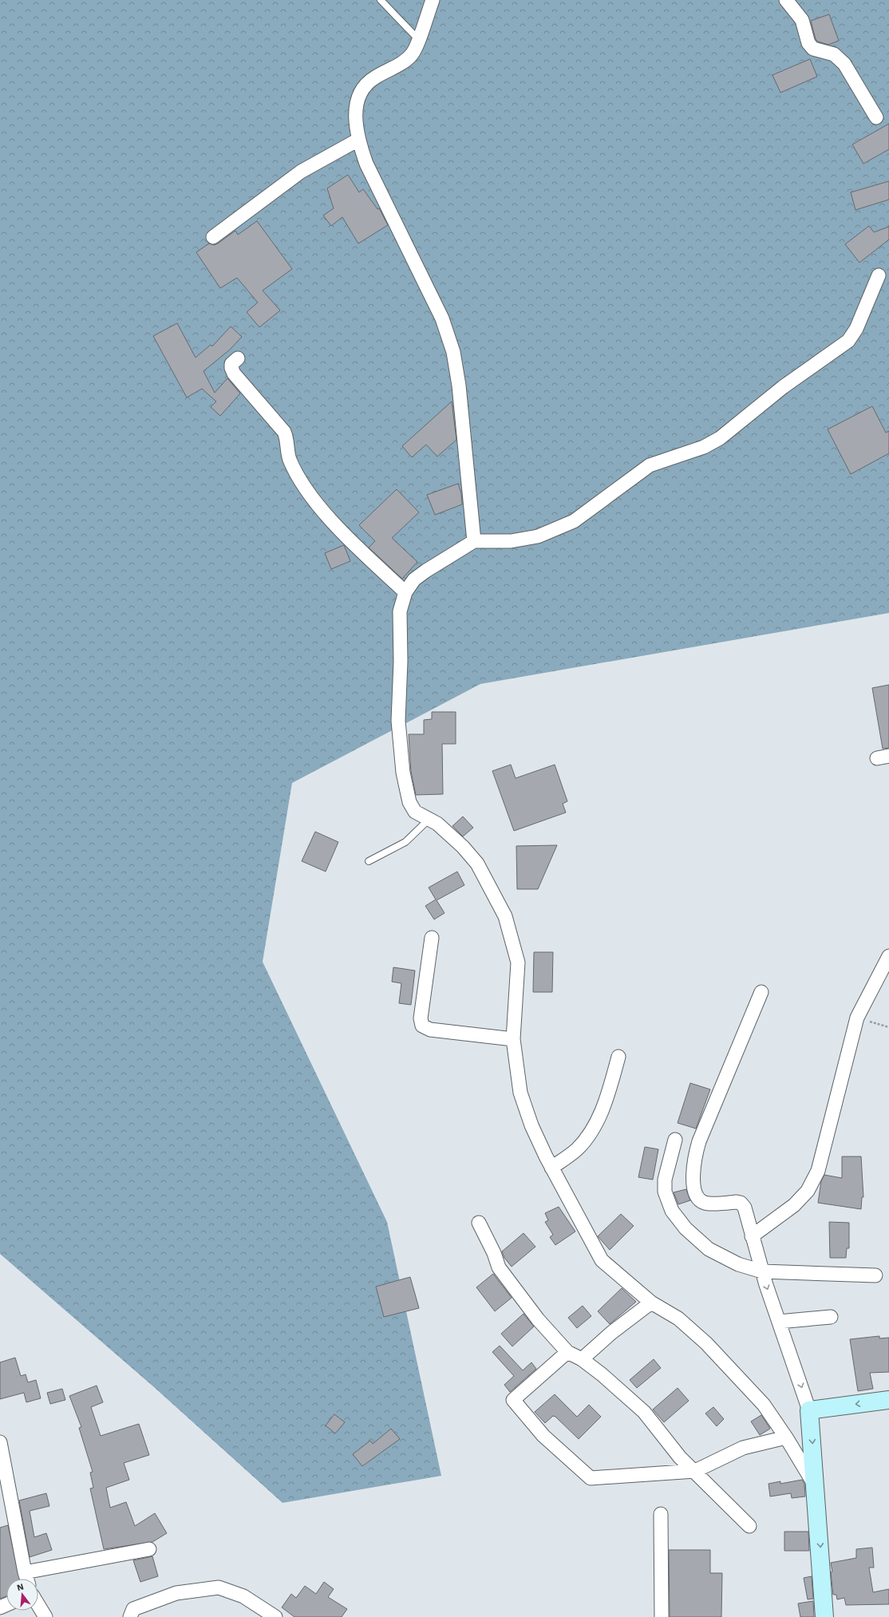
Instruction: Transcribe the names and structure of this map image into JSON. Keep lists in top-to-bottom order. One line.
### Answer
{"north":"top"}
